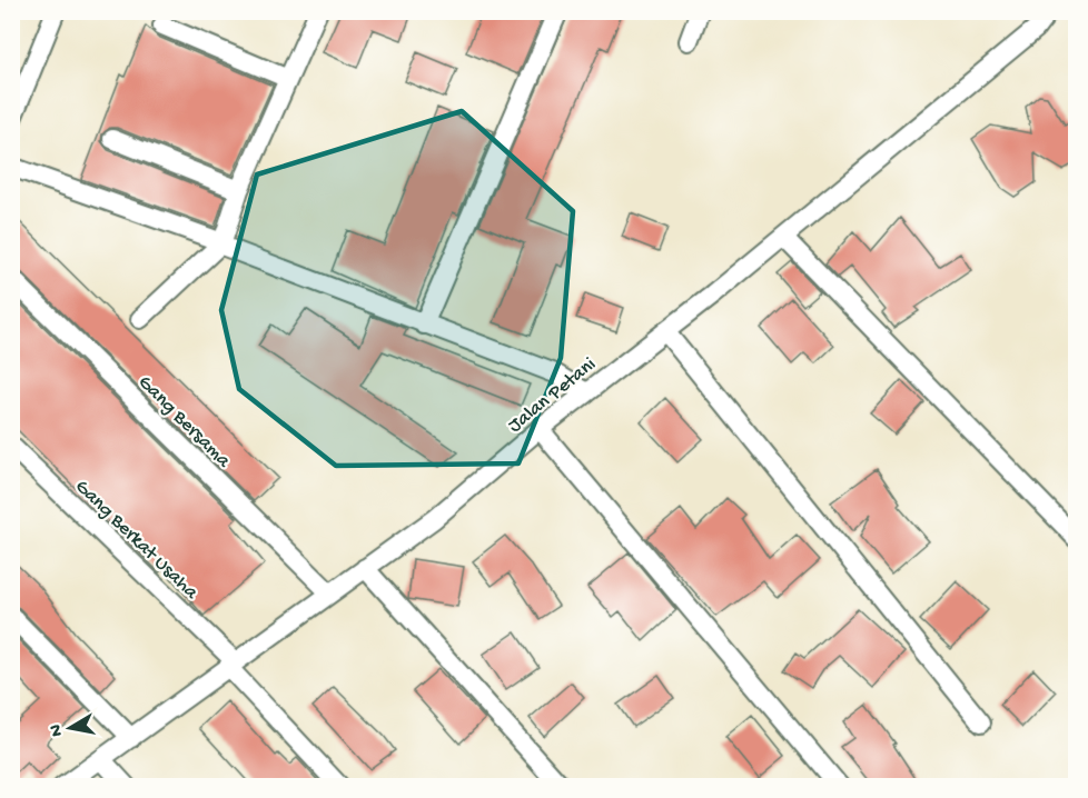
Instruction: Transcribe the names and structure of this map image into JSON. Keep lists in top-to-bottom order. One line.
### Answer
{"streets":{"street":["Jalan Petani","Gang Bersama","Gang Berkat Usaha"]},"crossings":[["Jalan Petani","Gang Bersama"],["Jalan Petani","Gang Berkat Usaha"]],"north":"left"}
